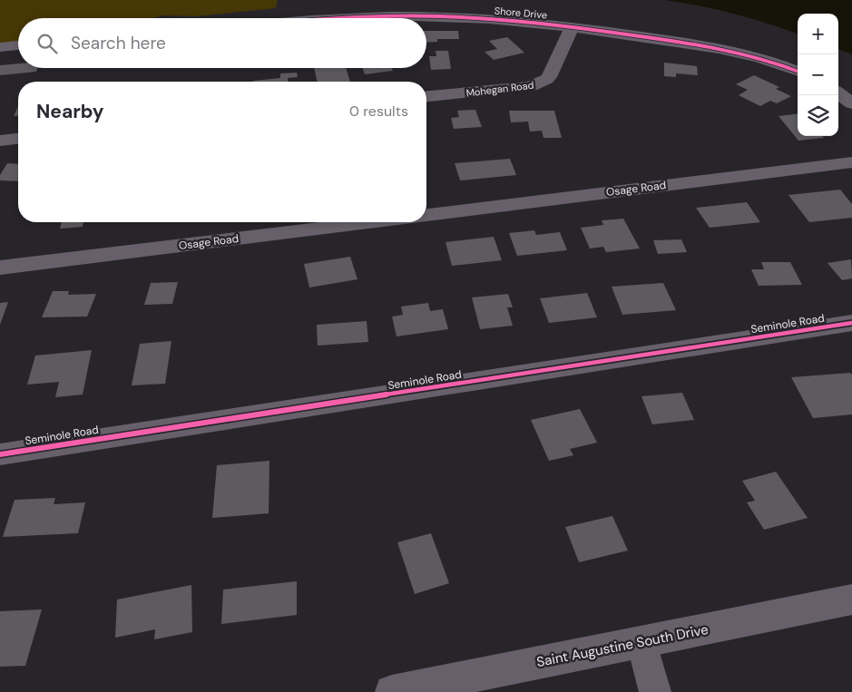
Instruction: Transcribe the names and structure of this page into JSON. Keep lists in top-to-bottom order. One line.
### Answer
{"streets":{"street":["Shore Drive","Mohegan Road","Osage Road","Seminole Road","Saint Augustine South Drive"]},"crossings":[["Shore Drive","Mohegan Road"]],"page":{"map_buttons":["+","−"],"search":"Search here","heading":["Nearby","0 results"]}}
